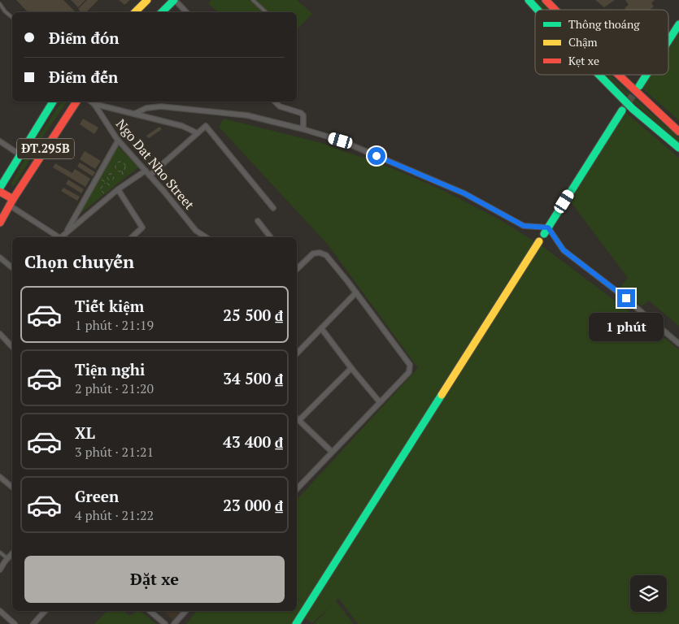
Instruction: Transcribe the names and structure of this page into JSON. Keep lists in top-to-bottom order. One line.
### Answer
{"streets":{"main road":["ĐT.295B"],"street":["Ngo Dat Nho Street"]},"legend":["Thông thoáng","Chậm","Kẹt xe"],"page":{"banner":["Điểm đón","Điểm đến"],"heading":"Chọn chuyến","list":[{"name":"Tiết kiệm","note":"1 phút · 21:19","value":"25 500 ₫"},{"name":"Tiện nghi","note":"2 phút · 21:20","value":"34 500 ₫"},{"name":"XL","note":"3 phút · 21:21","value":"43 400 ₫"},{"name":"Green","note":"4 phút · 21:22","value":"23 000 ₫"}],"bubble":"1 phút","buttons":"Đặt xe"}}
